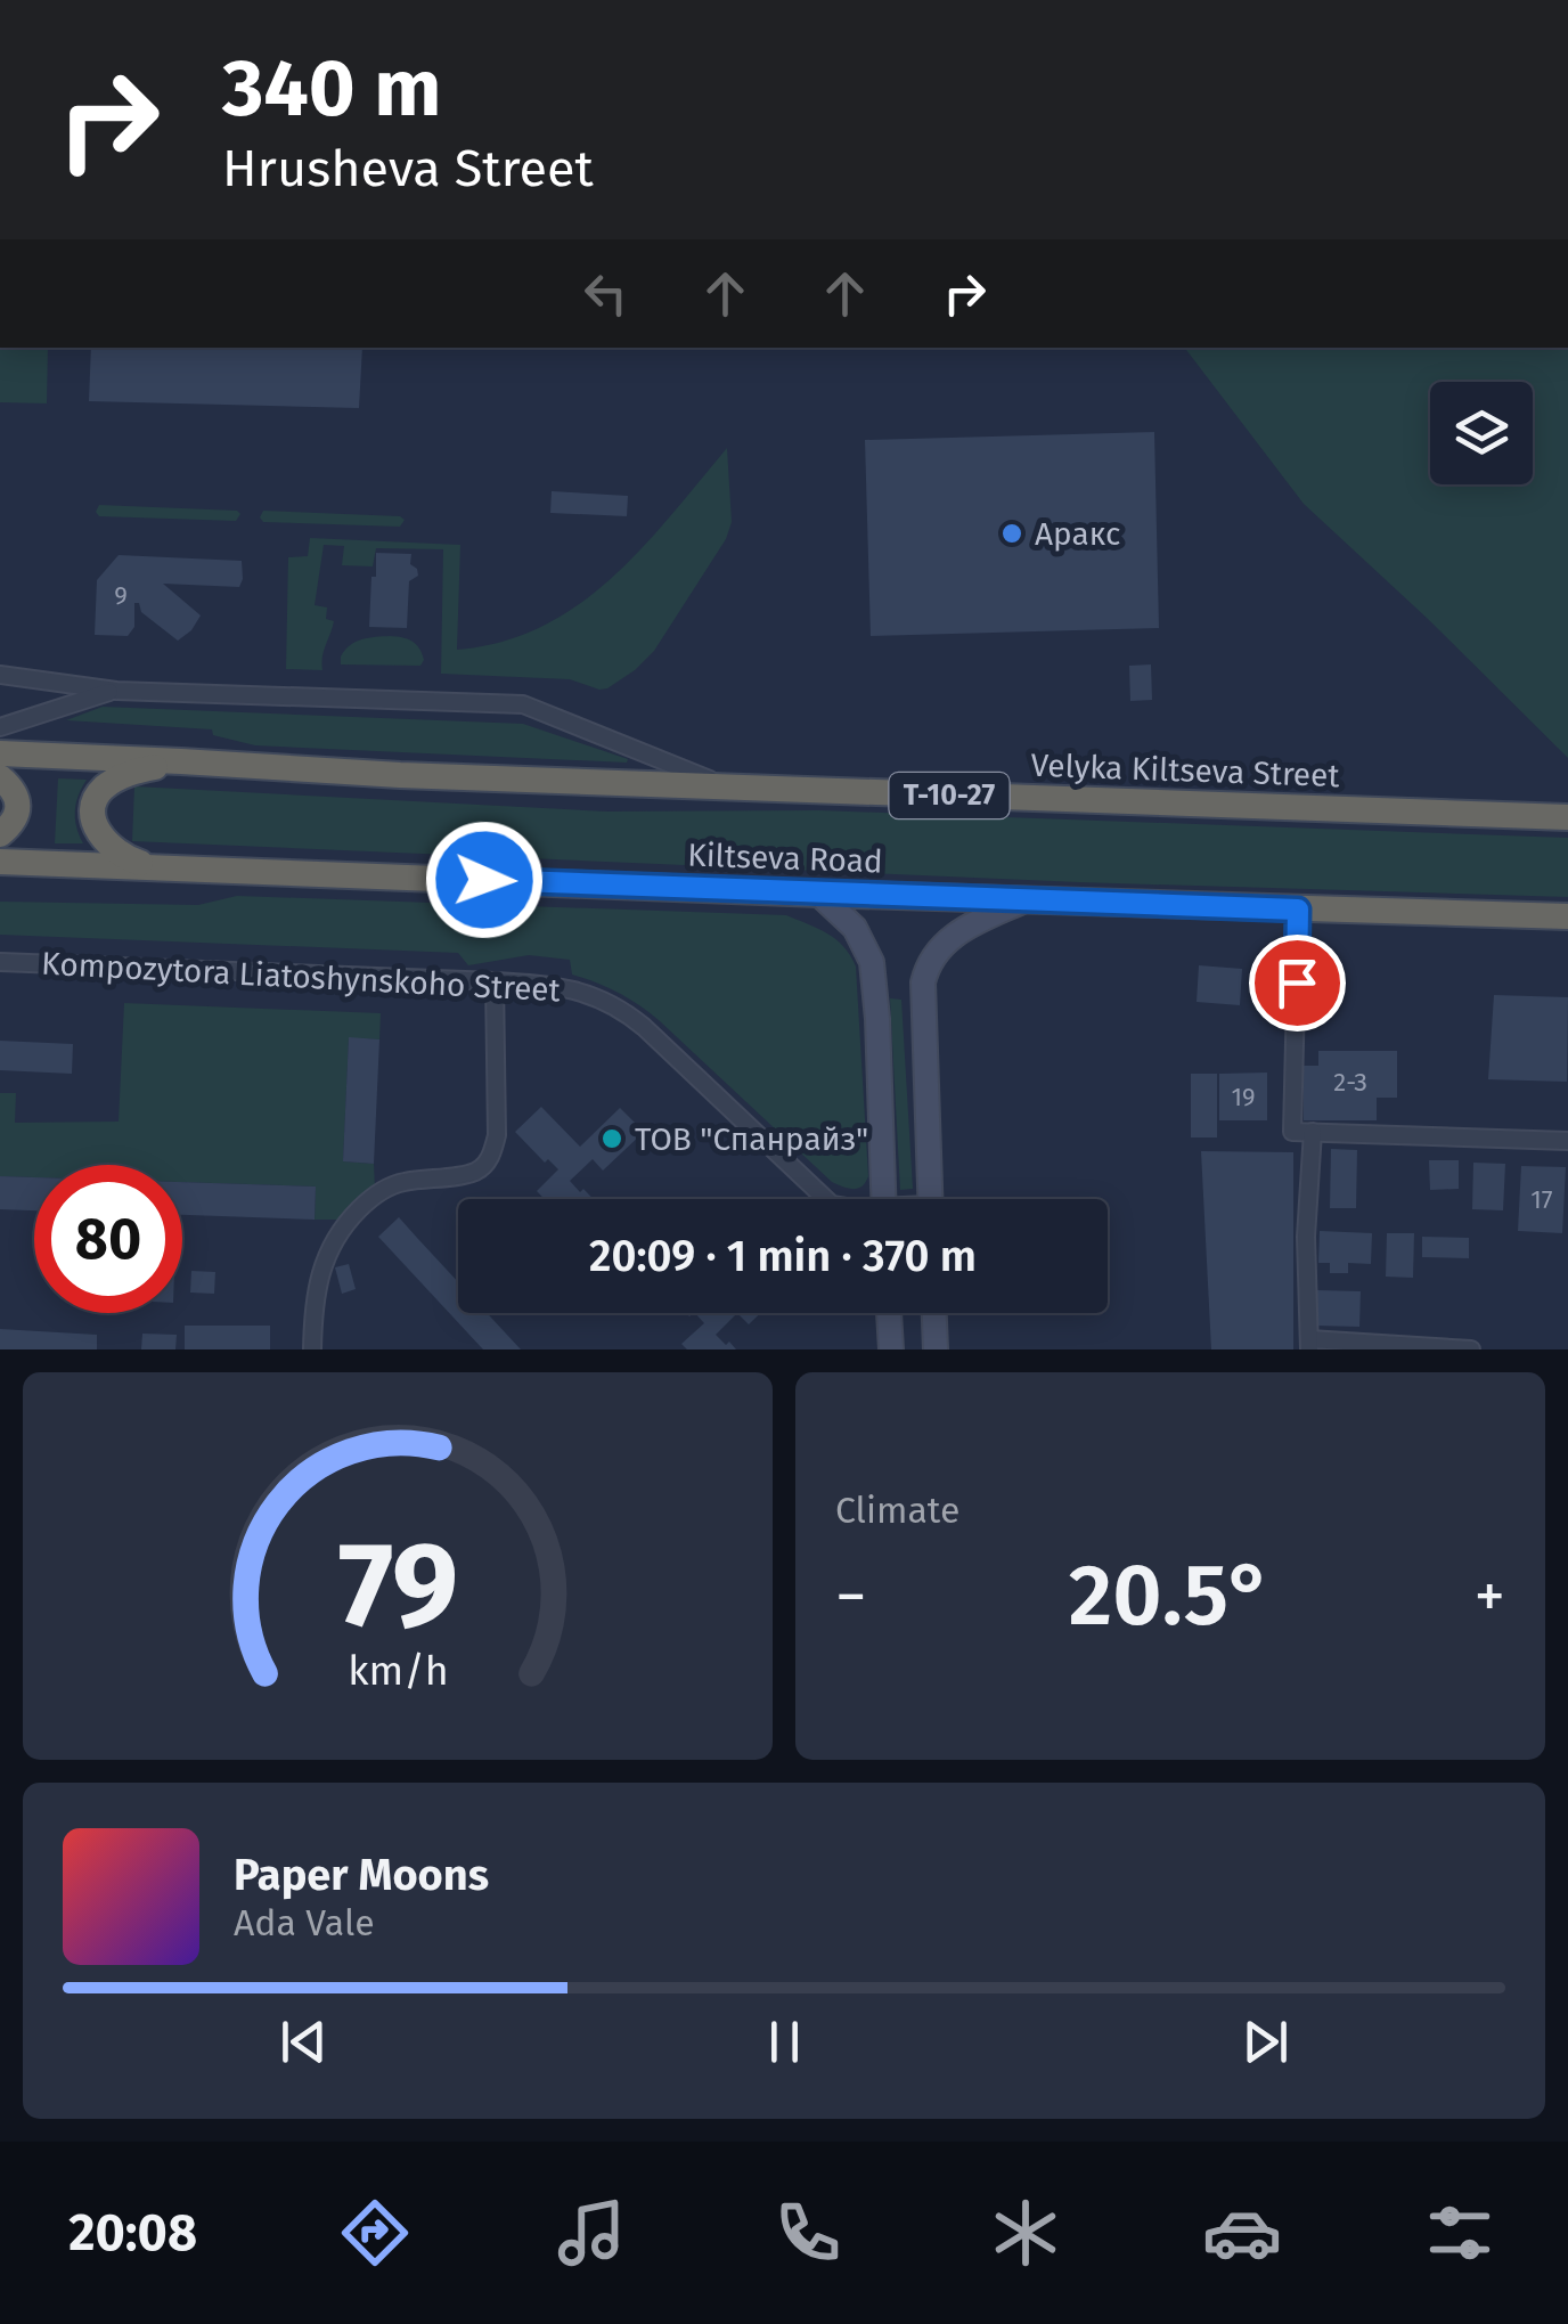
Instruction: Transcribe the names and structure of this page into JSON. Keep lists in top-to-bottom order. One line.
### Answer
{"streets":{"highway":["Velyka Kiltseva Street","Т-10-27","Kiltseva Road"],"street":["Kompozytora Liatoshynskoho Street"]},"crossings":[["Velyka Kiltseva Street","Т-10-27"]],"places":["Аракс","ТОВ \"Спанрайз\""],"house_numbers":["9","2-З","19","17"],"page":{"turn":["340 m","Hrusheva Street"],"limit":"80","trip":"20:09 · 1 min · 370 m","tile":"Climate","heat":["−","20.5°","+"],"song":["Paper Moons","Ada Vale"],"tabs":"20:08","gauge":["79","km/h"]}}
